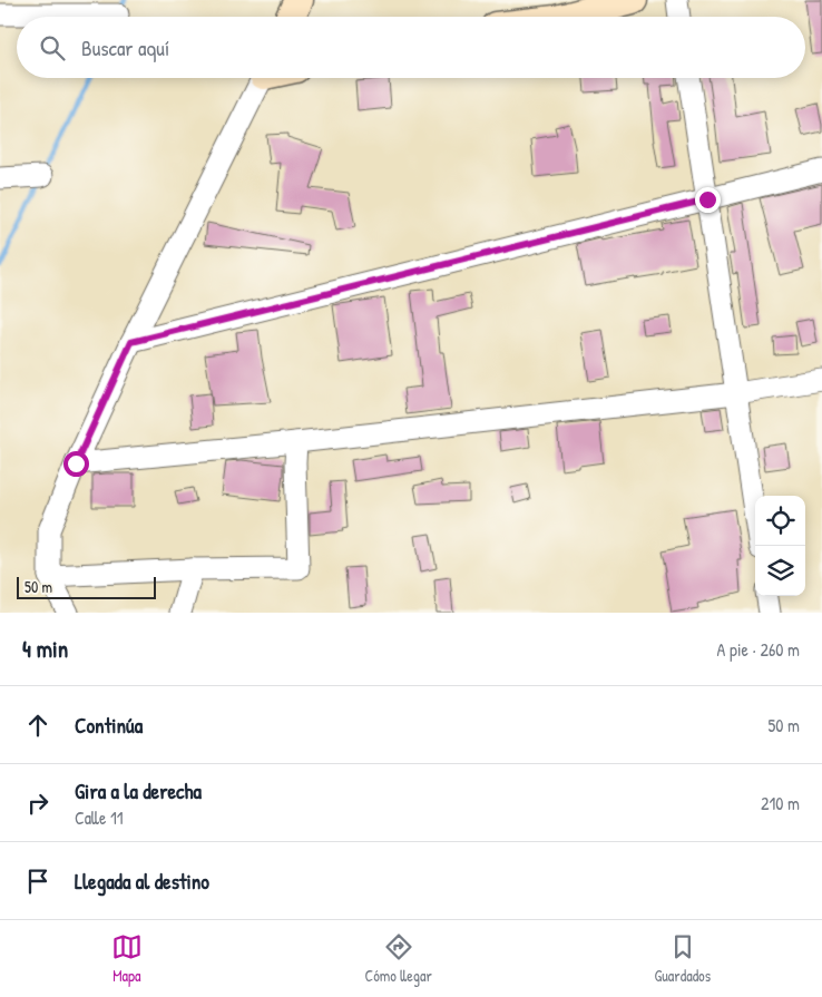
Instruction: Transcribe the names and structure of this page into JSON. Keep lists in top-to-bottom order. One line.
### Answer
{"scale_bar":"50 m","page":{"search":"Buscar aquí","scale":"50 m","heading":["4 min","A pie · 260 m"],"list":[["Continúa","50 m"],["Gira a la derecha","Calle 11","210 m"],"Llegada al destino"],"nav":["Mapa","Cómo llegar","Guardados"]}}
